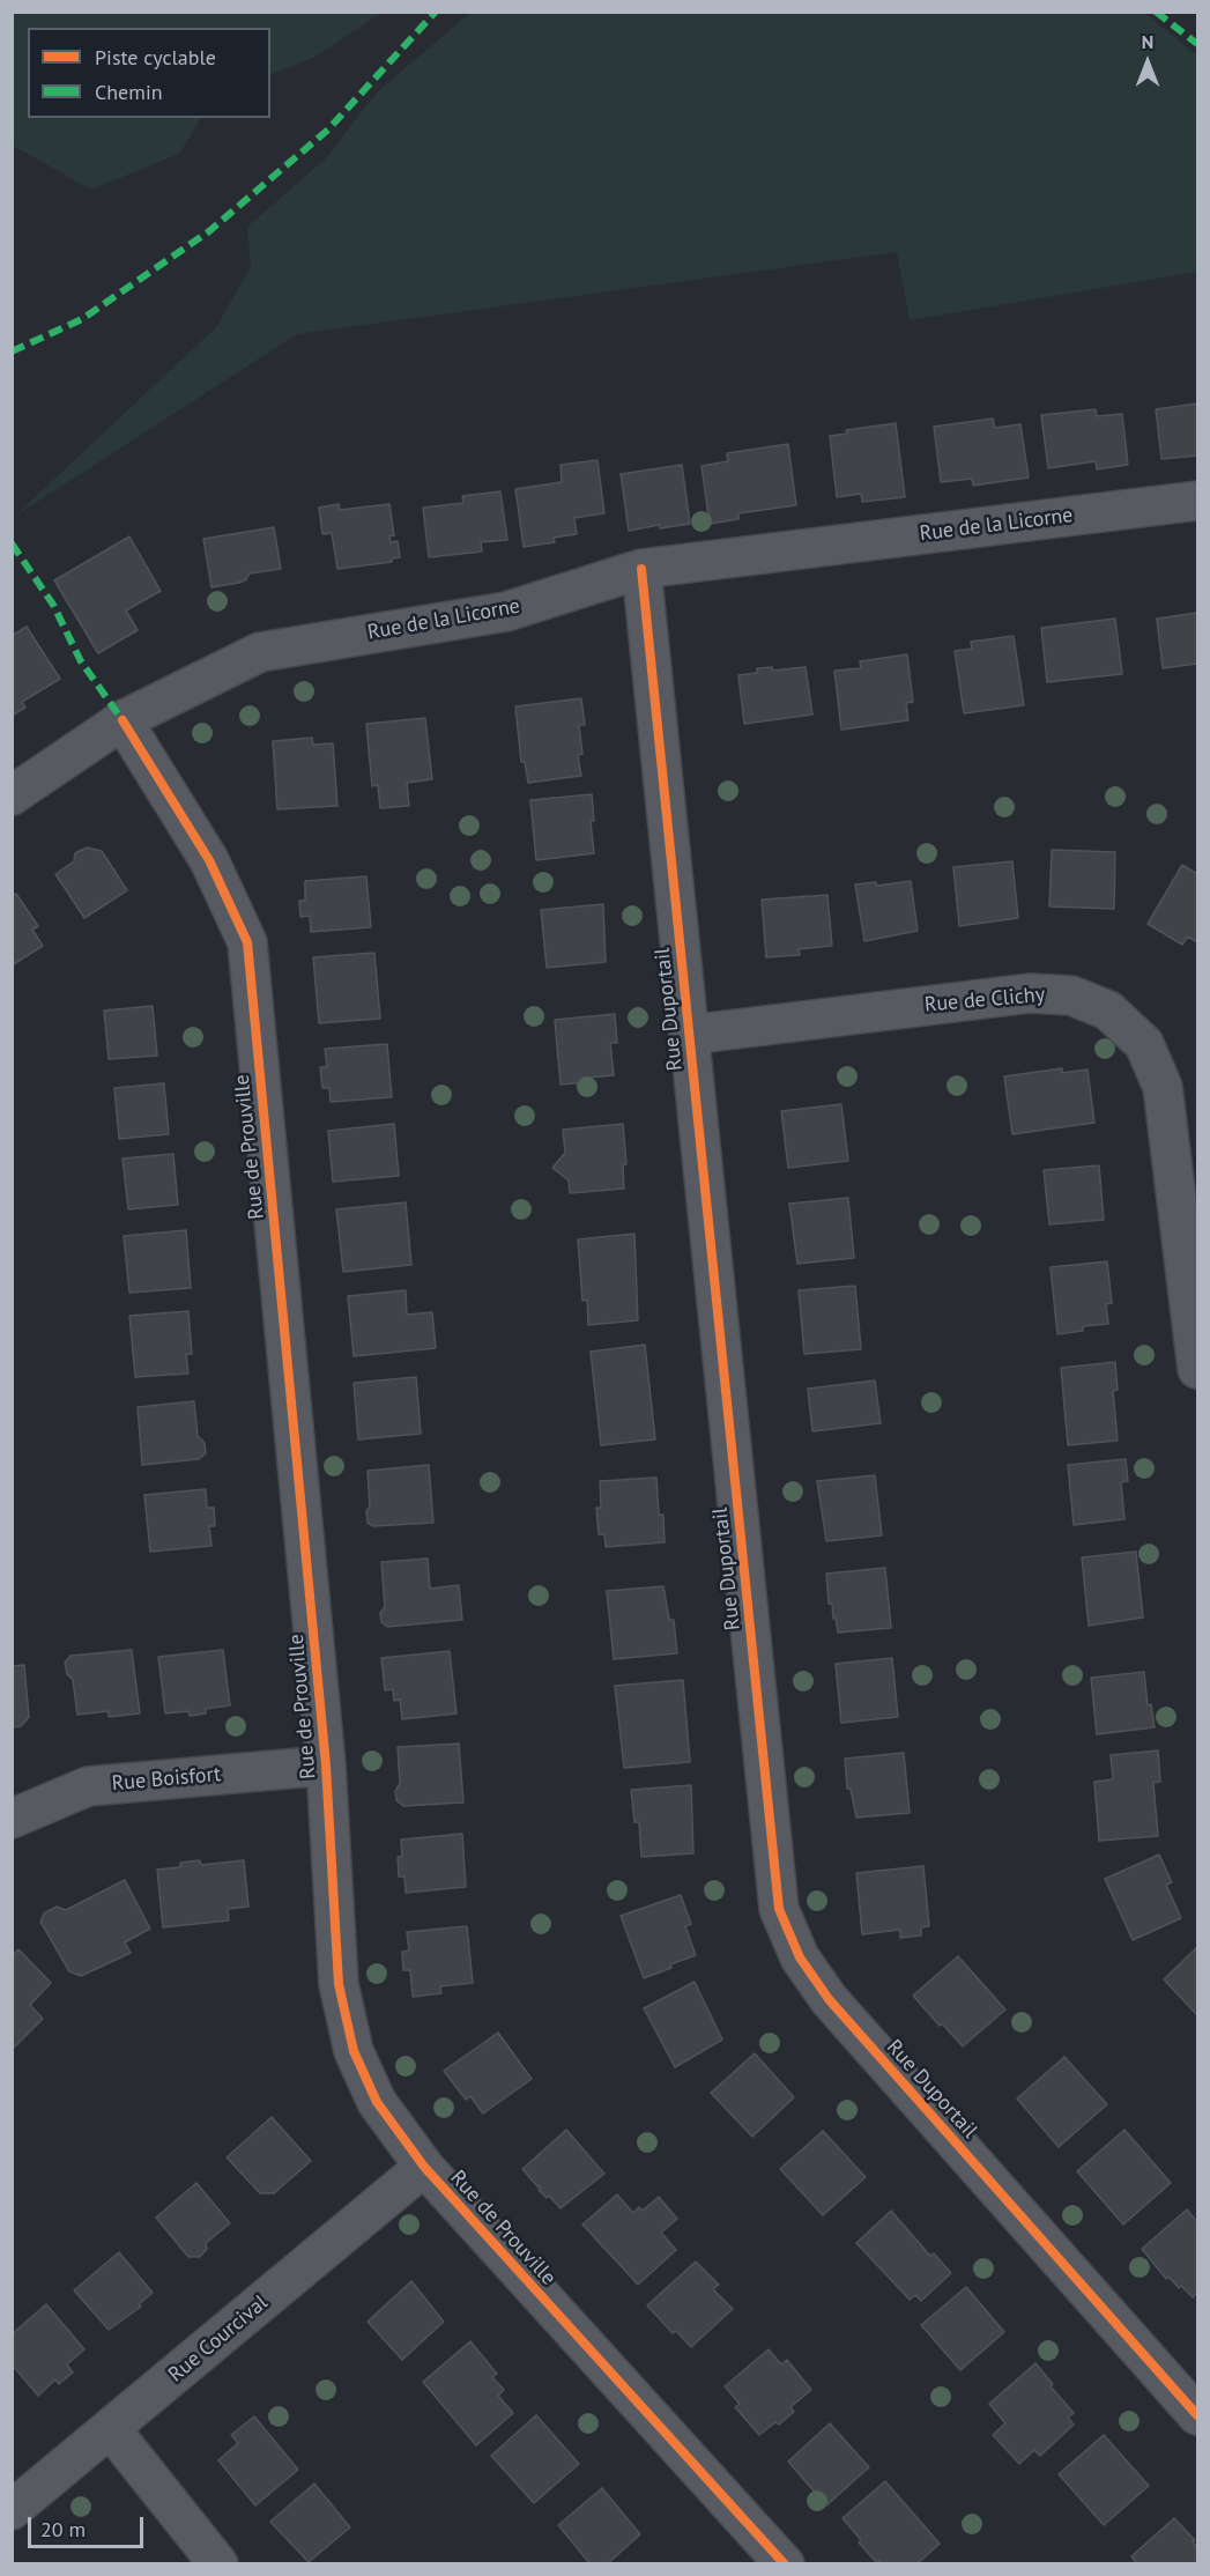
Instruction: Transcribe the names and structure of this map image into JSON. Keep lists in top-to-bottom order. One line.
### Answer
{"streets":{"street":["Rue de la Licorne","Rue de Clichy","Rue Duportail","Rue de Prouville","Rue Boisfort","Rue Courcival"]},"crossings":[["Rue de la Licorne","Rue Duportail"],["Rue de la Licorne","Rue de Prouville"],["Rue de Clichy","Rue Duportail"],["Rue de Prouville","Rue Boisfort"],["Rue de Prouville","Rue Courcival"]],"legend":["Piste cyclable","Chemin"],"scale_bar":"20 m","north":"top"}
